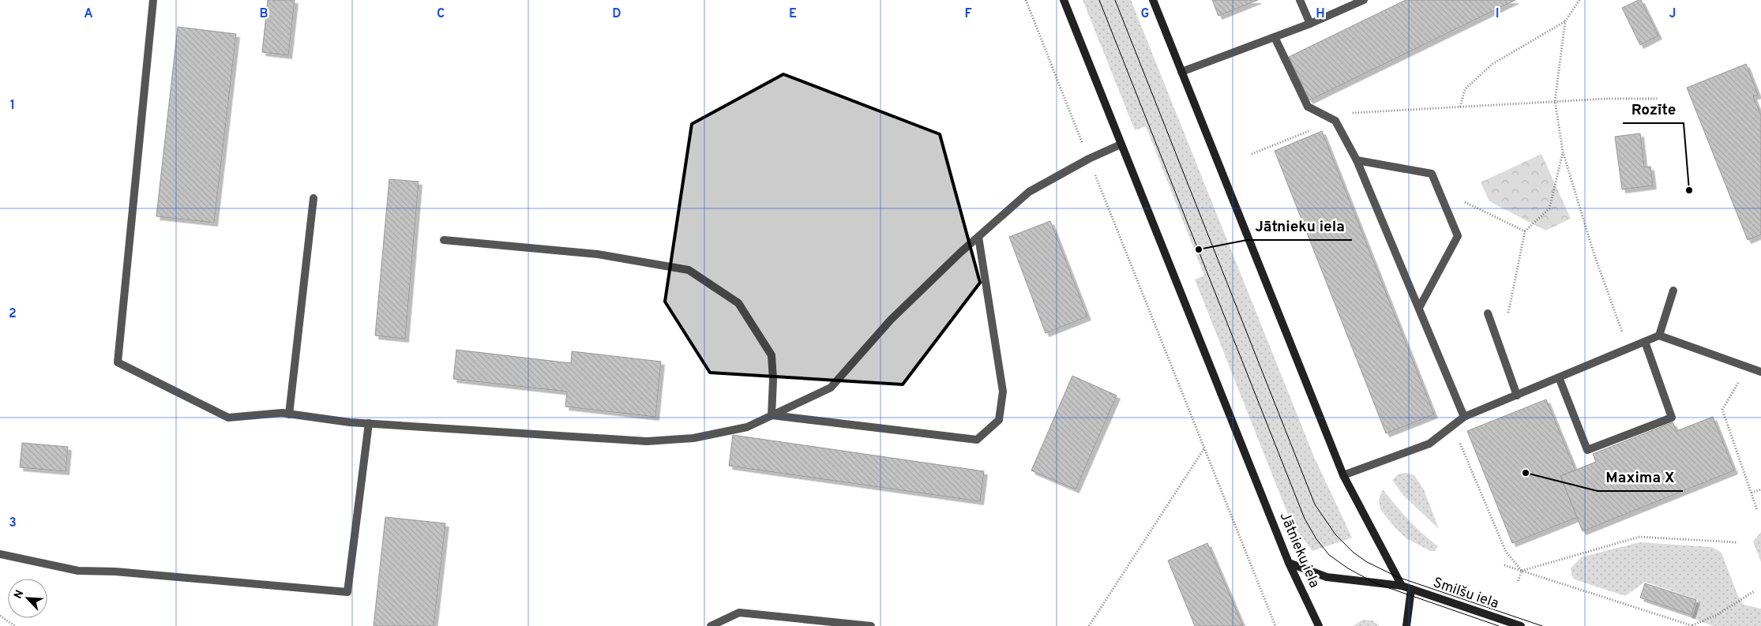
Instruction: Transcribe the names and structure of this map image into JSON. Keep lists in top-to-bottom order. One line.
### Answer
{"streets":{"street":["Jātnieku iela","Smilšu iela"]},"crossings":[["Jātnieku iela","Smilšu iela"]],"places":["Rozīte","Jātnieku iela","Maxima X"],"north":"top left","grid":{"columns":["A","B","C","D","E","F","G","H","I","J"],"rows":["1","2","3"]}}
